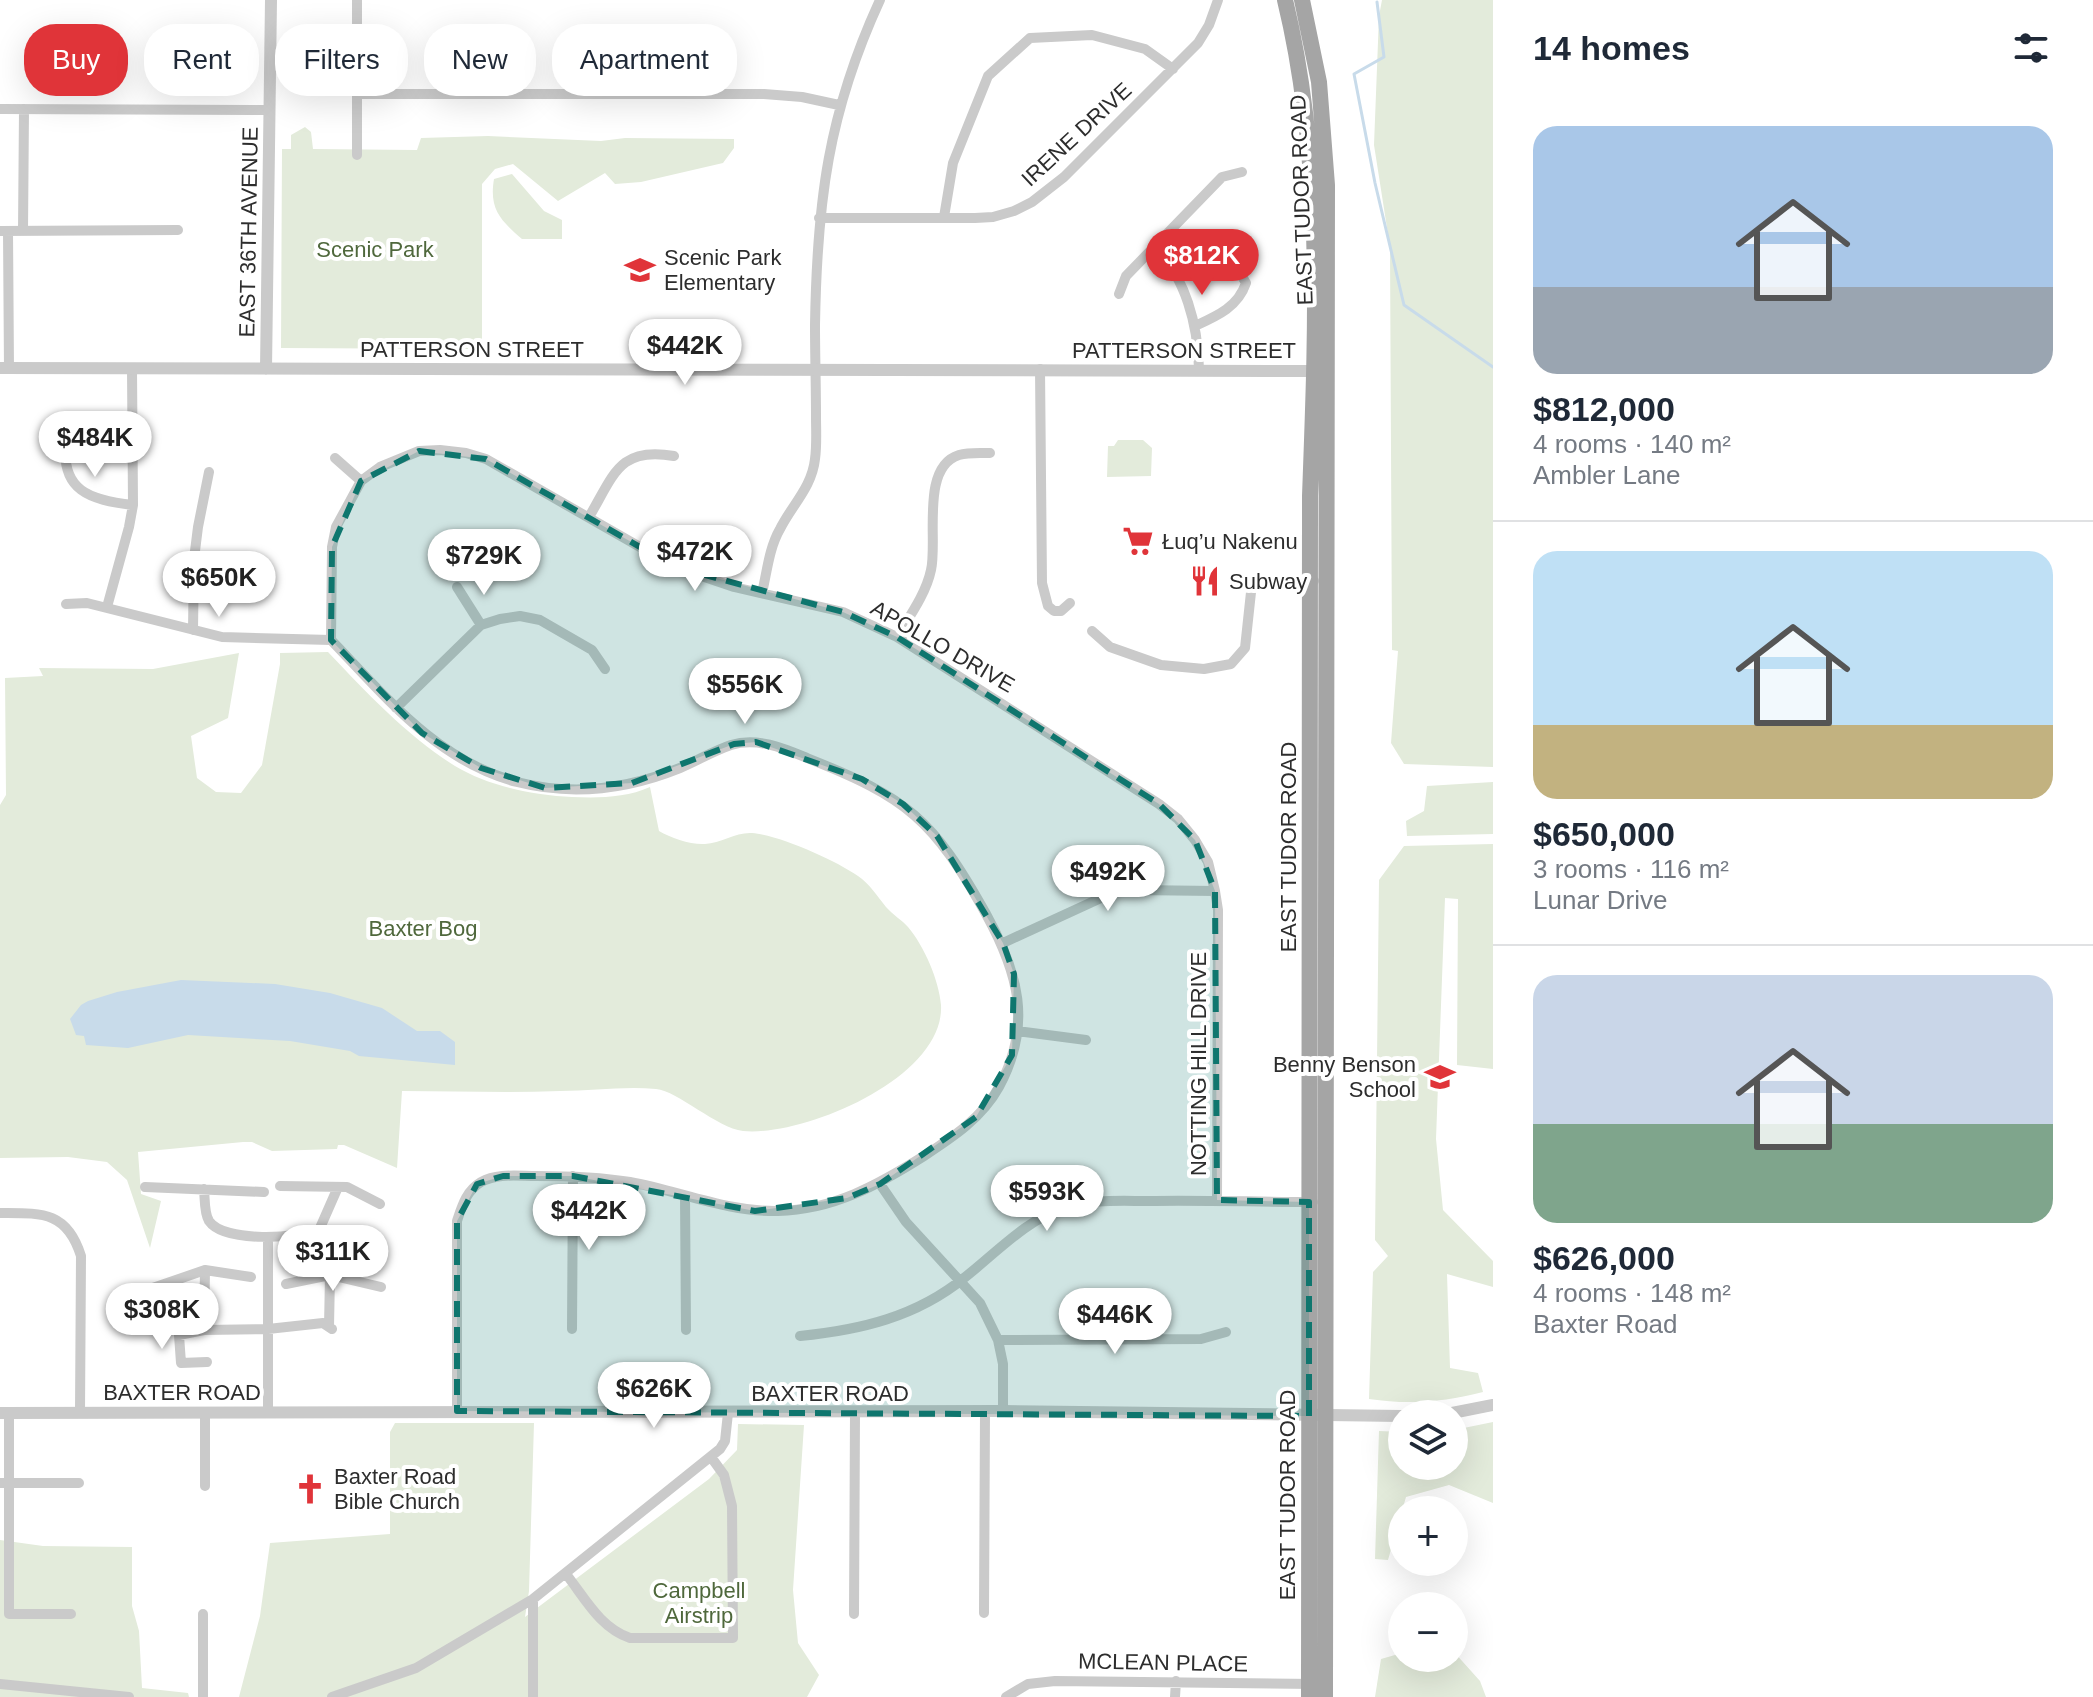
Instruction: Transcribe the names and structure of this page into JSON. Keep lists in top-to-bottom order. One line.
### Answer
{"streets":{"main road":["EAST TUDOR ROAD"],"street":["IRENE DRIVE","EAST 36TH AVENUE","PATTERSON STREET","APOLLO DRIVE","NOTTING HILL DRIVE","BAXTER ROAD","MCLEAN PLACE"]},"crossings":[["EAST TUDOR ROAD","PATTERSON STREET"],["EAST TUDOR ROAD","BAXTER ROAD"],["EAST TUDOR ROAD","MCLEAN PLACE"],["EAST 36TH AVENUE","PATTERSON STREET"],["APOLLO DRIVE","NOTTING HILL DRIVE"]],"parks":["Scenic Park","Baxter Bog","Campbell Airstrip"],"places":{"school or university":["Scenic Park Elementary","Benny Benson School"],"supermarket":["Łuq’u Nakenu"],"restaurant":["Subway"],"church":["Baxter Road Bible Church"]},"page":{"heading":"14 homes","chip":["Buy","Rent","Filters","New","Apartment"],"list":[{"name":"$812,000","note":"4 rooms · 140 m² · Ambler Lane"},{"name":"$650,000","note":"3 rooms · 116 m² · Lunar Drive"},{"name":"$626,000","note":"4 rooms · 148 m² · Baxter Road"}],"price":["$812K","$442K","$484K","$472K","$729K","$650K","$556K","$492K","$593K","$442K","$311K","$308K","$446K","$626K"],"map_buttons":["+","−"]}}
